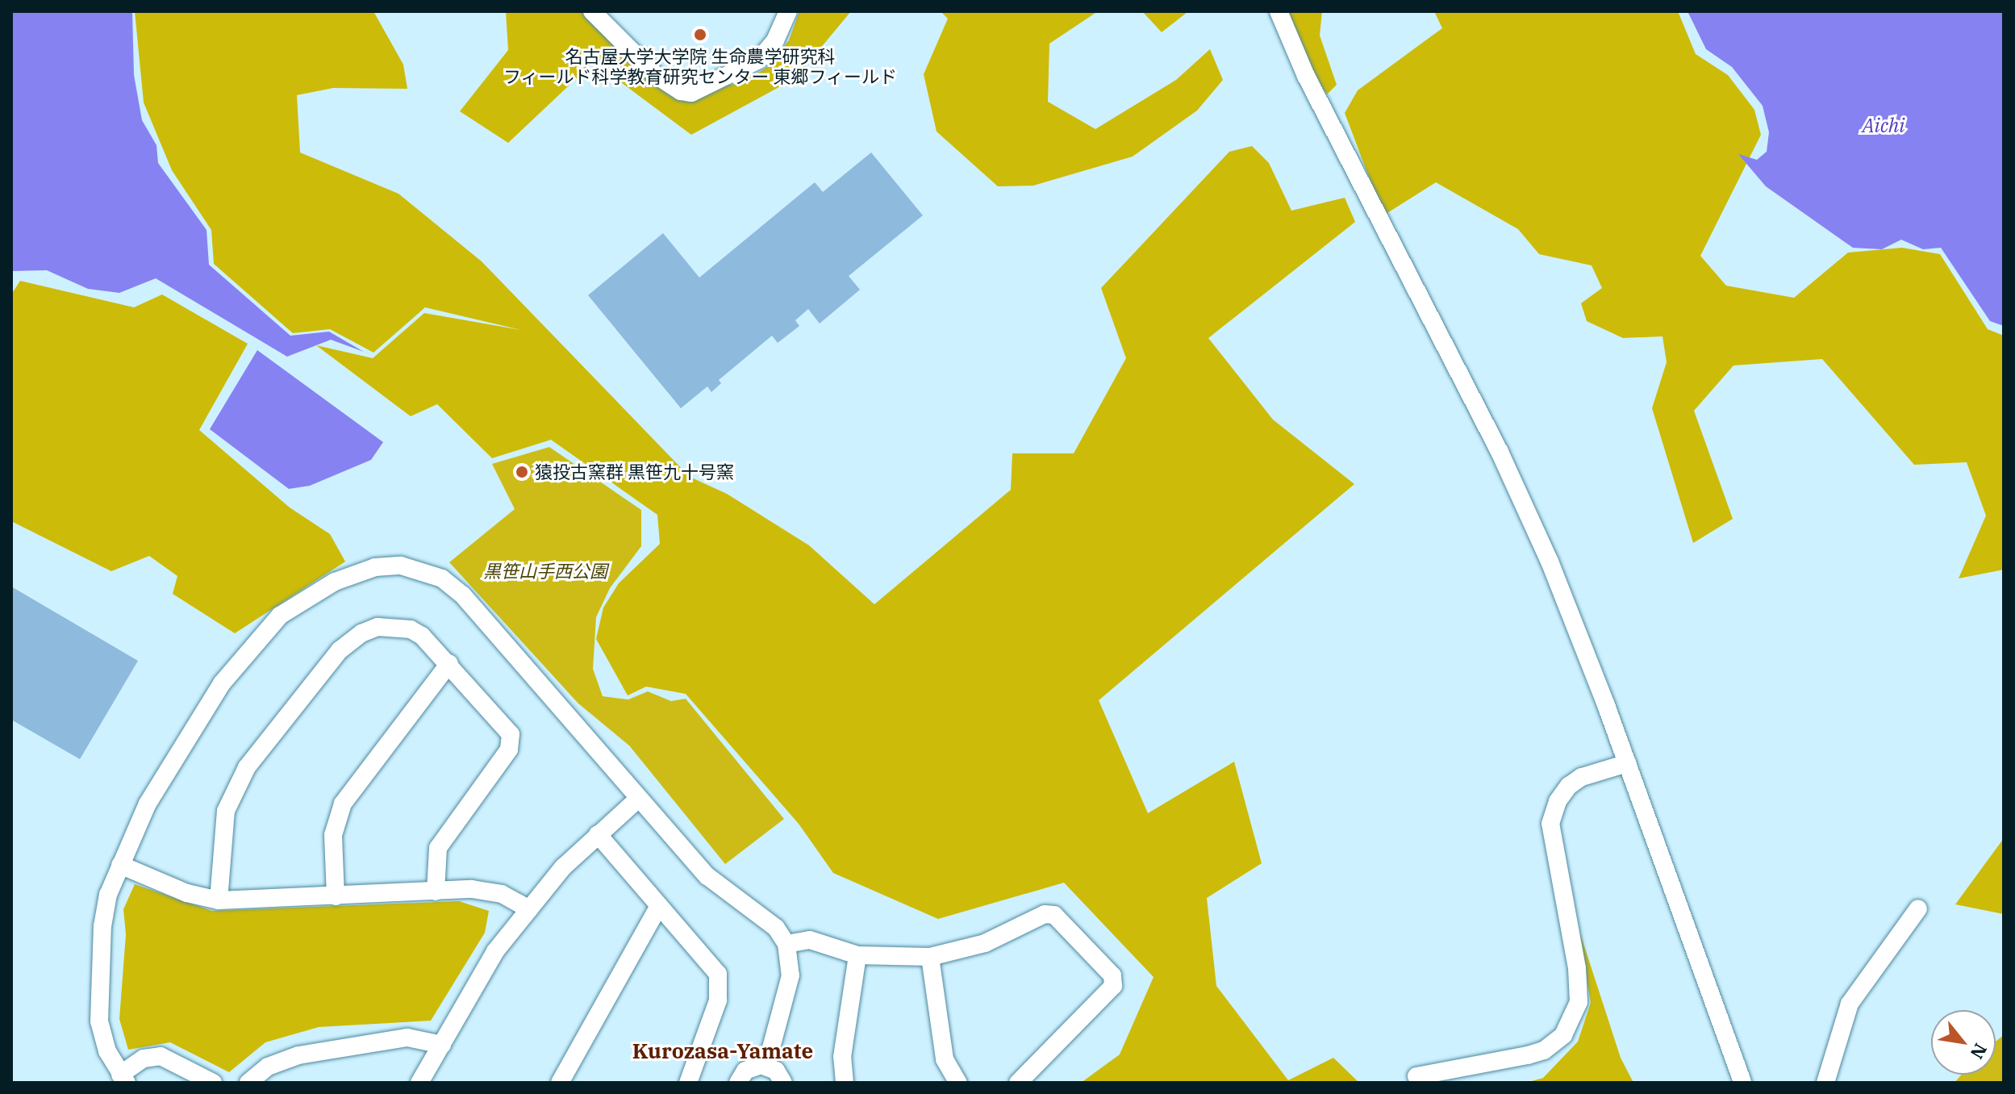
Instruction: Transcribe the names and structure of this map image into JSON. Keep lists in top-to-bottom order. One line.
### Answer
{"districts":["Kurozasa-Yamate"],"water":["Aichi"],"parks":["黒笹山手西公園"],"places":["名古屋大学大学院 生命農学研究科 フィールド科学教育研究センター 東郷フィールド","猿投古窯群 黒笹九十号窯"],"north":"bottom right"}
